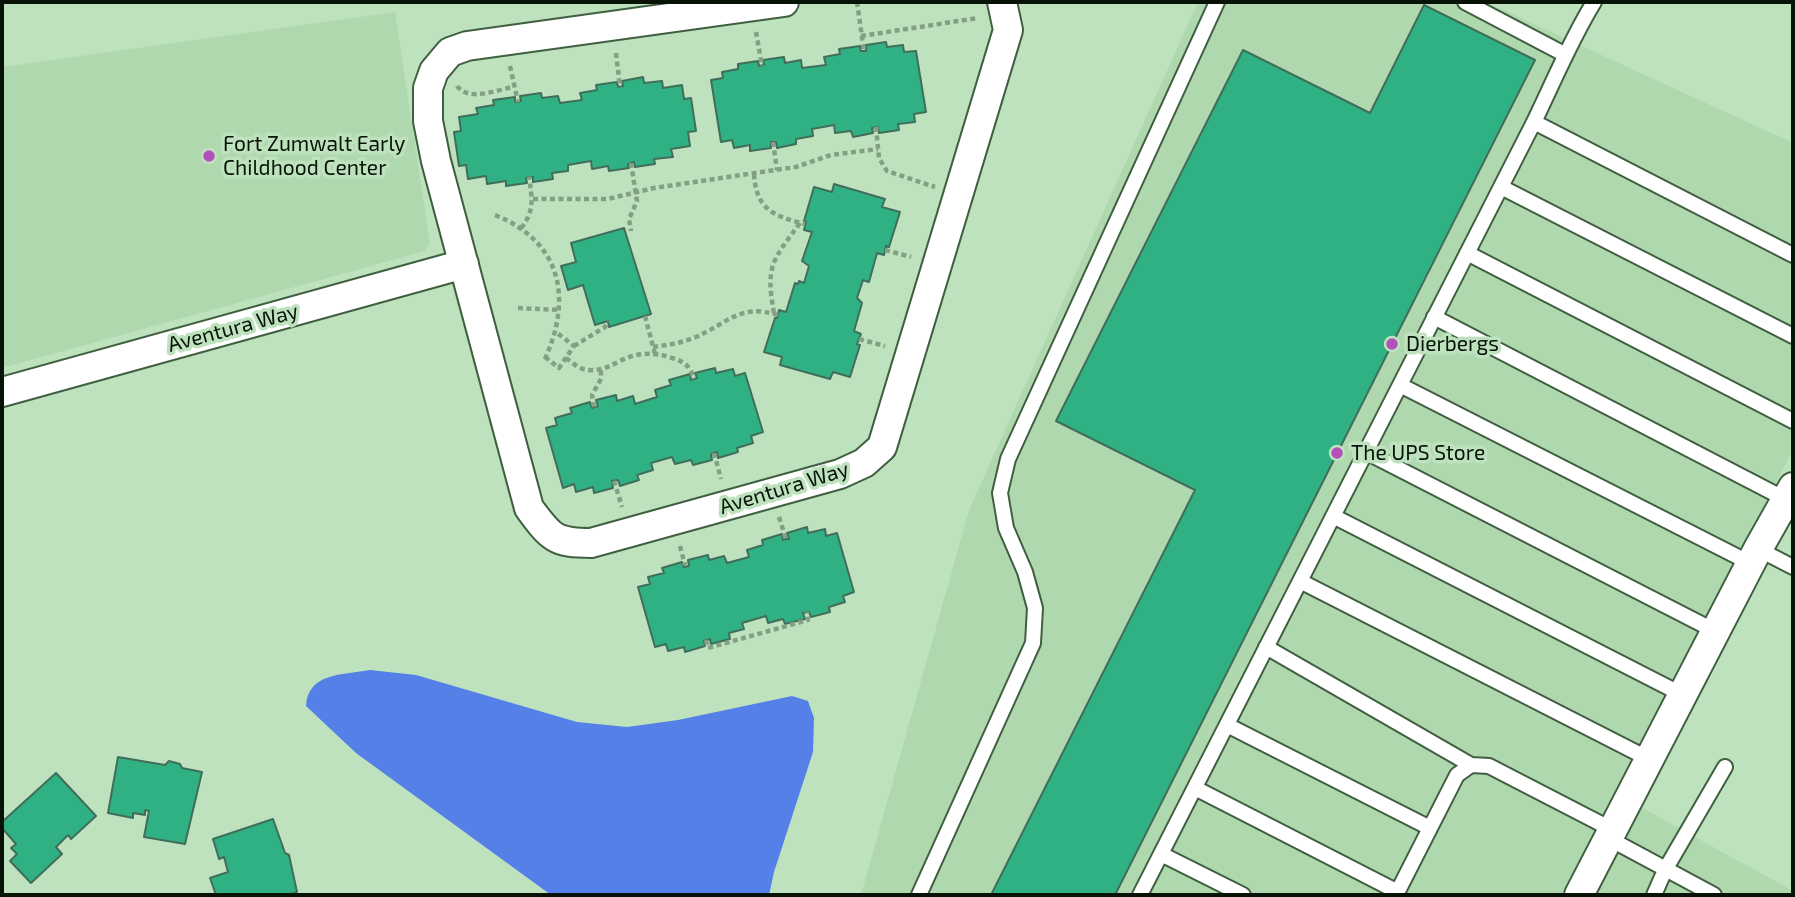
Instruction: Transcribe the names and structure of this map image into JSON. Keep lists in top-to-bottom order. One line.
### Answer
{"streets":{"street":["Aventura Way"]},"places":["Fort Zumwalt Early Childhood Center","Dierbergs","The UPS Store"]}
